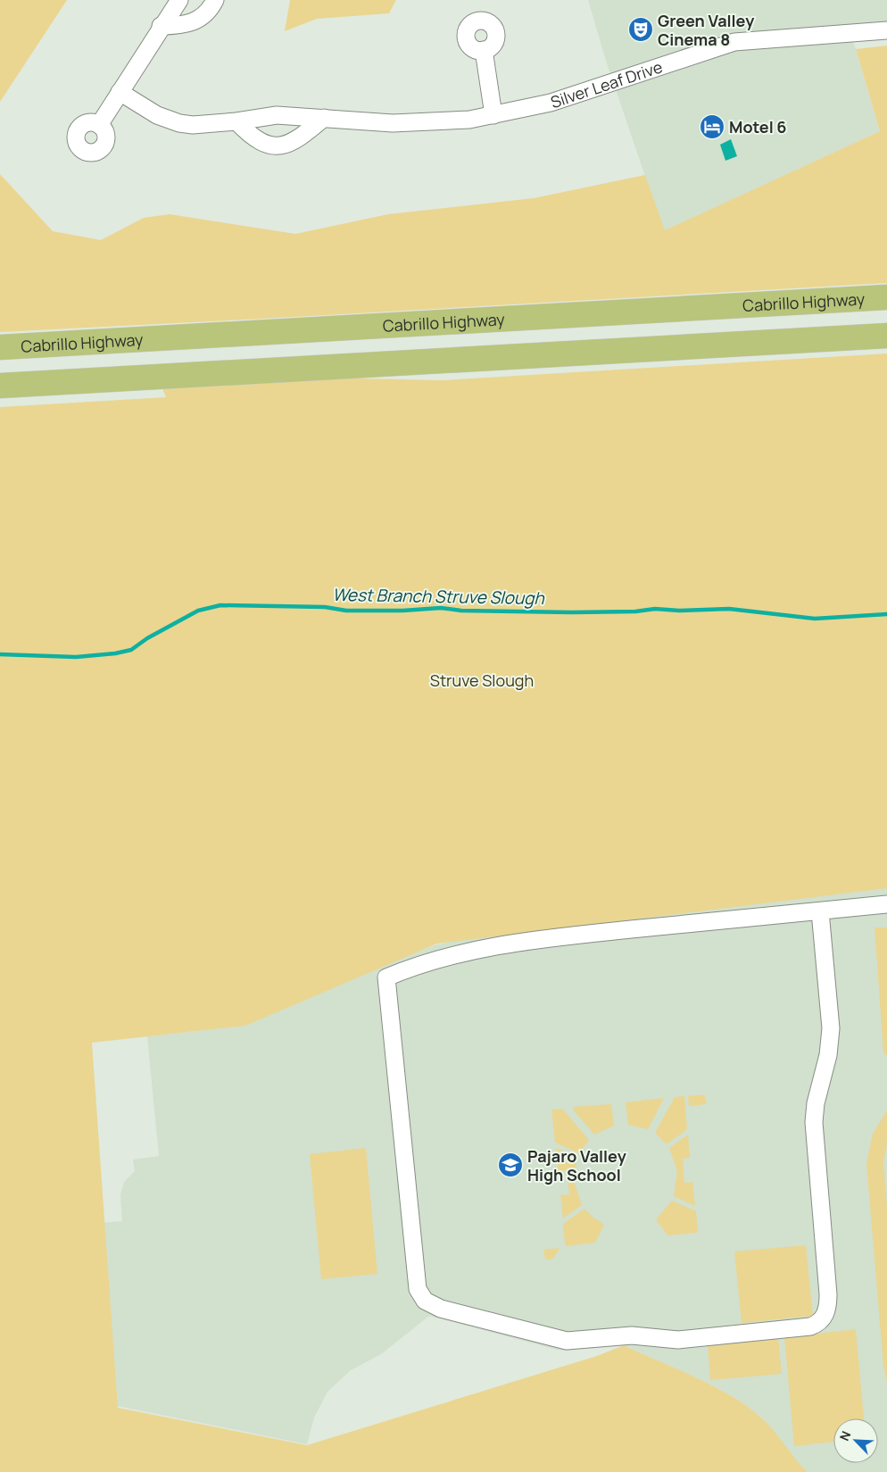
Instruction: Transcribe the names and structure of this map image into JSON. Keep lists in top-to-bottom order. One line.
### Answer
{"streets":{"highway":["Cabrillo Highway"],"street":["Silver Leaf Drive"]},"water":["West Branch Struve Slough"],"parks":["Struve Slough"],"places":{"theatre":["Green Valley Cinema 8"],"hotel":["Motel 6"],"school or university":["Pajaro Valley High School"]},"north":"top left"}
